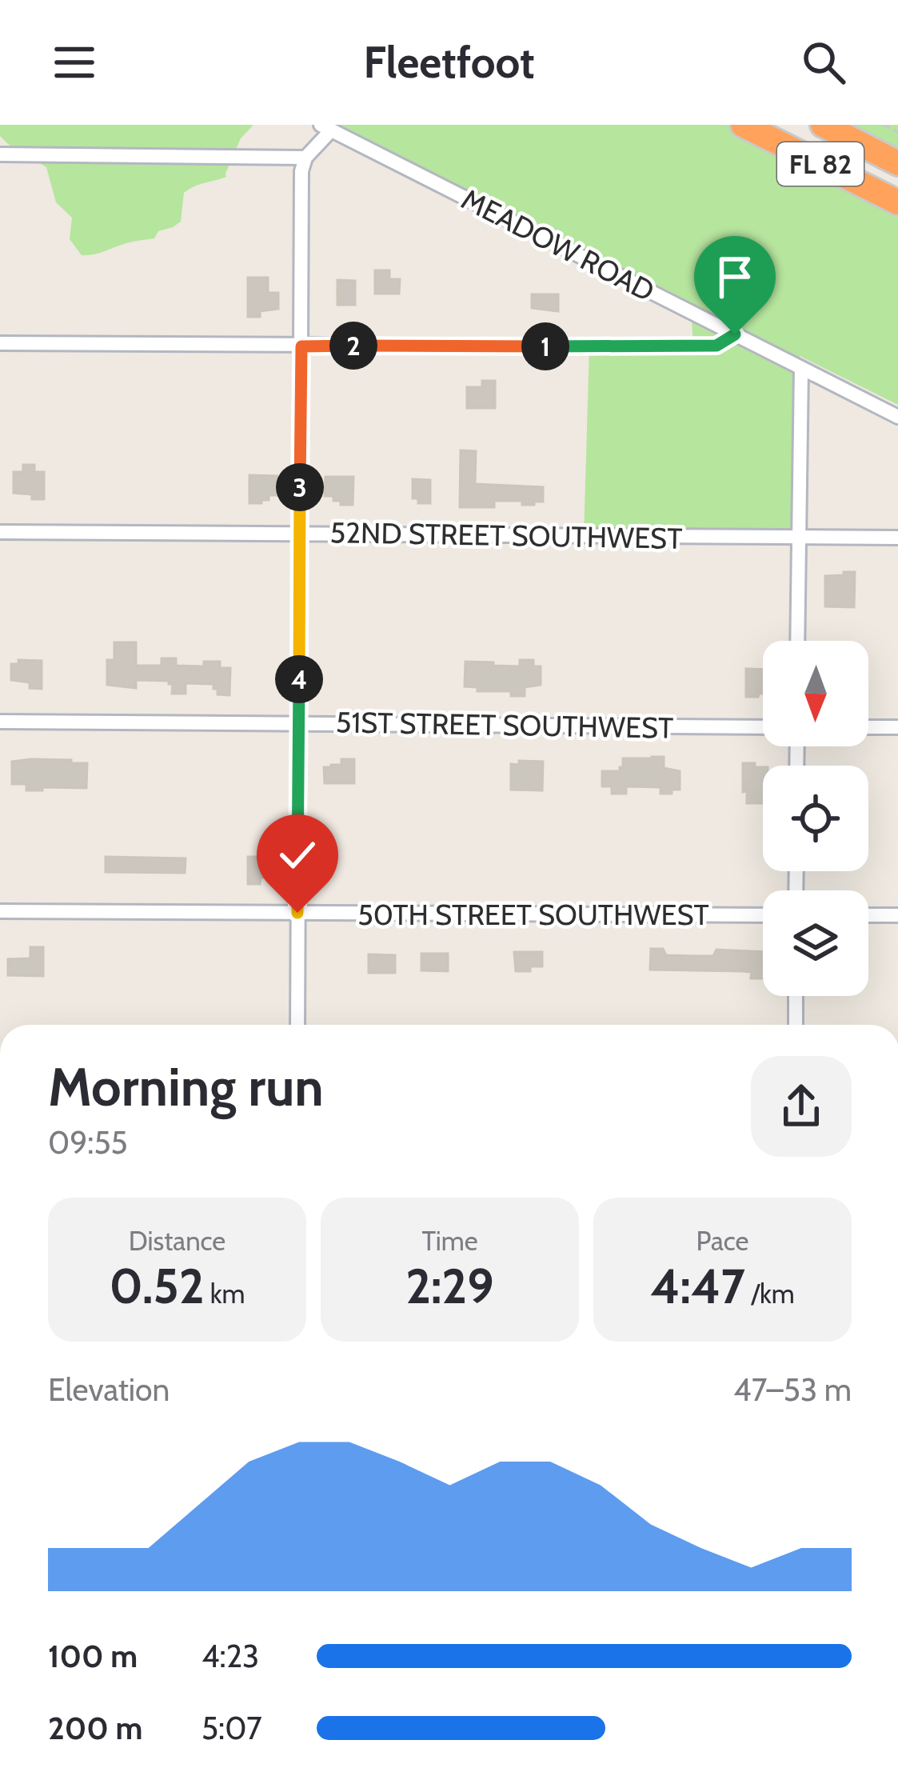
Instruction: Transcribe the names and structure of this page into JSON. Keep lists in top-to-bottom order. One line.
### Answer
{"streets":{"highway":["FL 82"],"street":["MEADOW ROAD","52ND STREET SOUTHWEST","51ST STREET SOUTHWEST","50TH STREET SOUTHWEST"]},"north":"bottom","page":{"header":"Fleetfoot","pins":["2","1","3","4"],"heading":["Morning run","09:55"],"stats":[["Distance","0.52 km"],["Time","2:29"],["Pace","4:47 /km"]],"chart":["Elevation","47–53 m"],"list":[{"name":"100 m","note":"4:23"},{"name":"200 m","note":"5:07"}]}}
